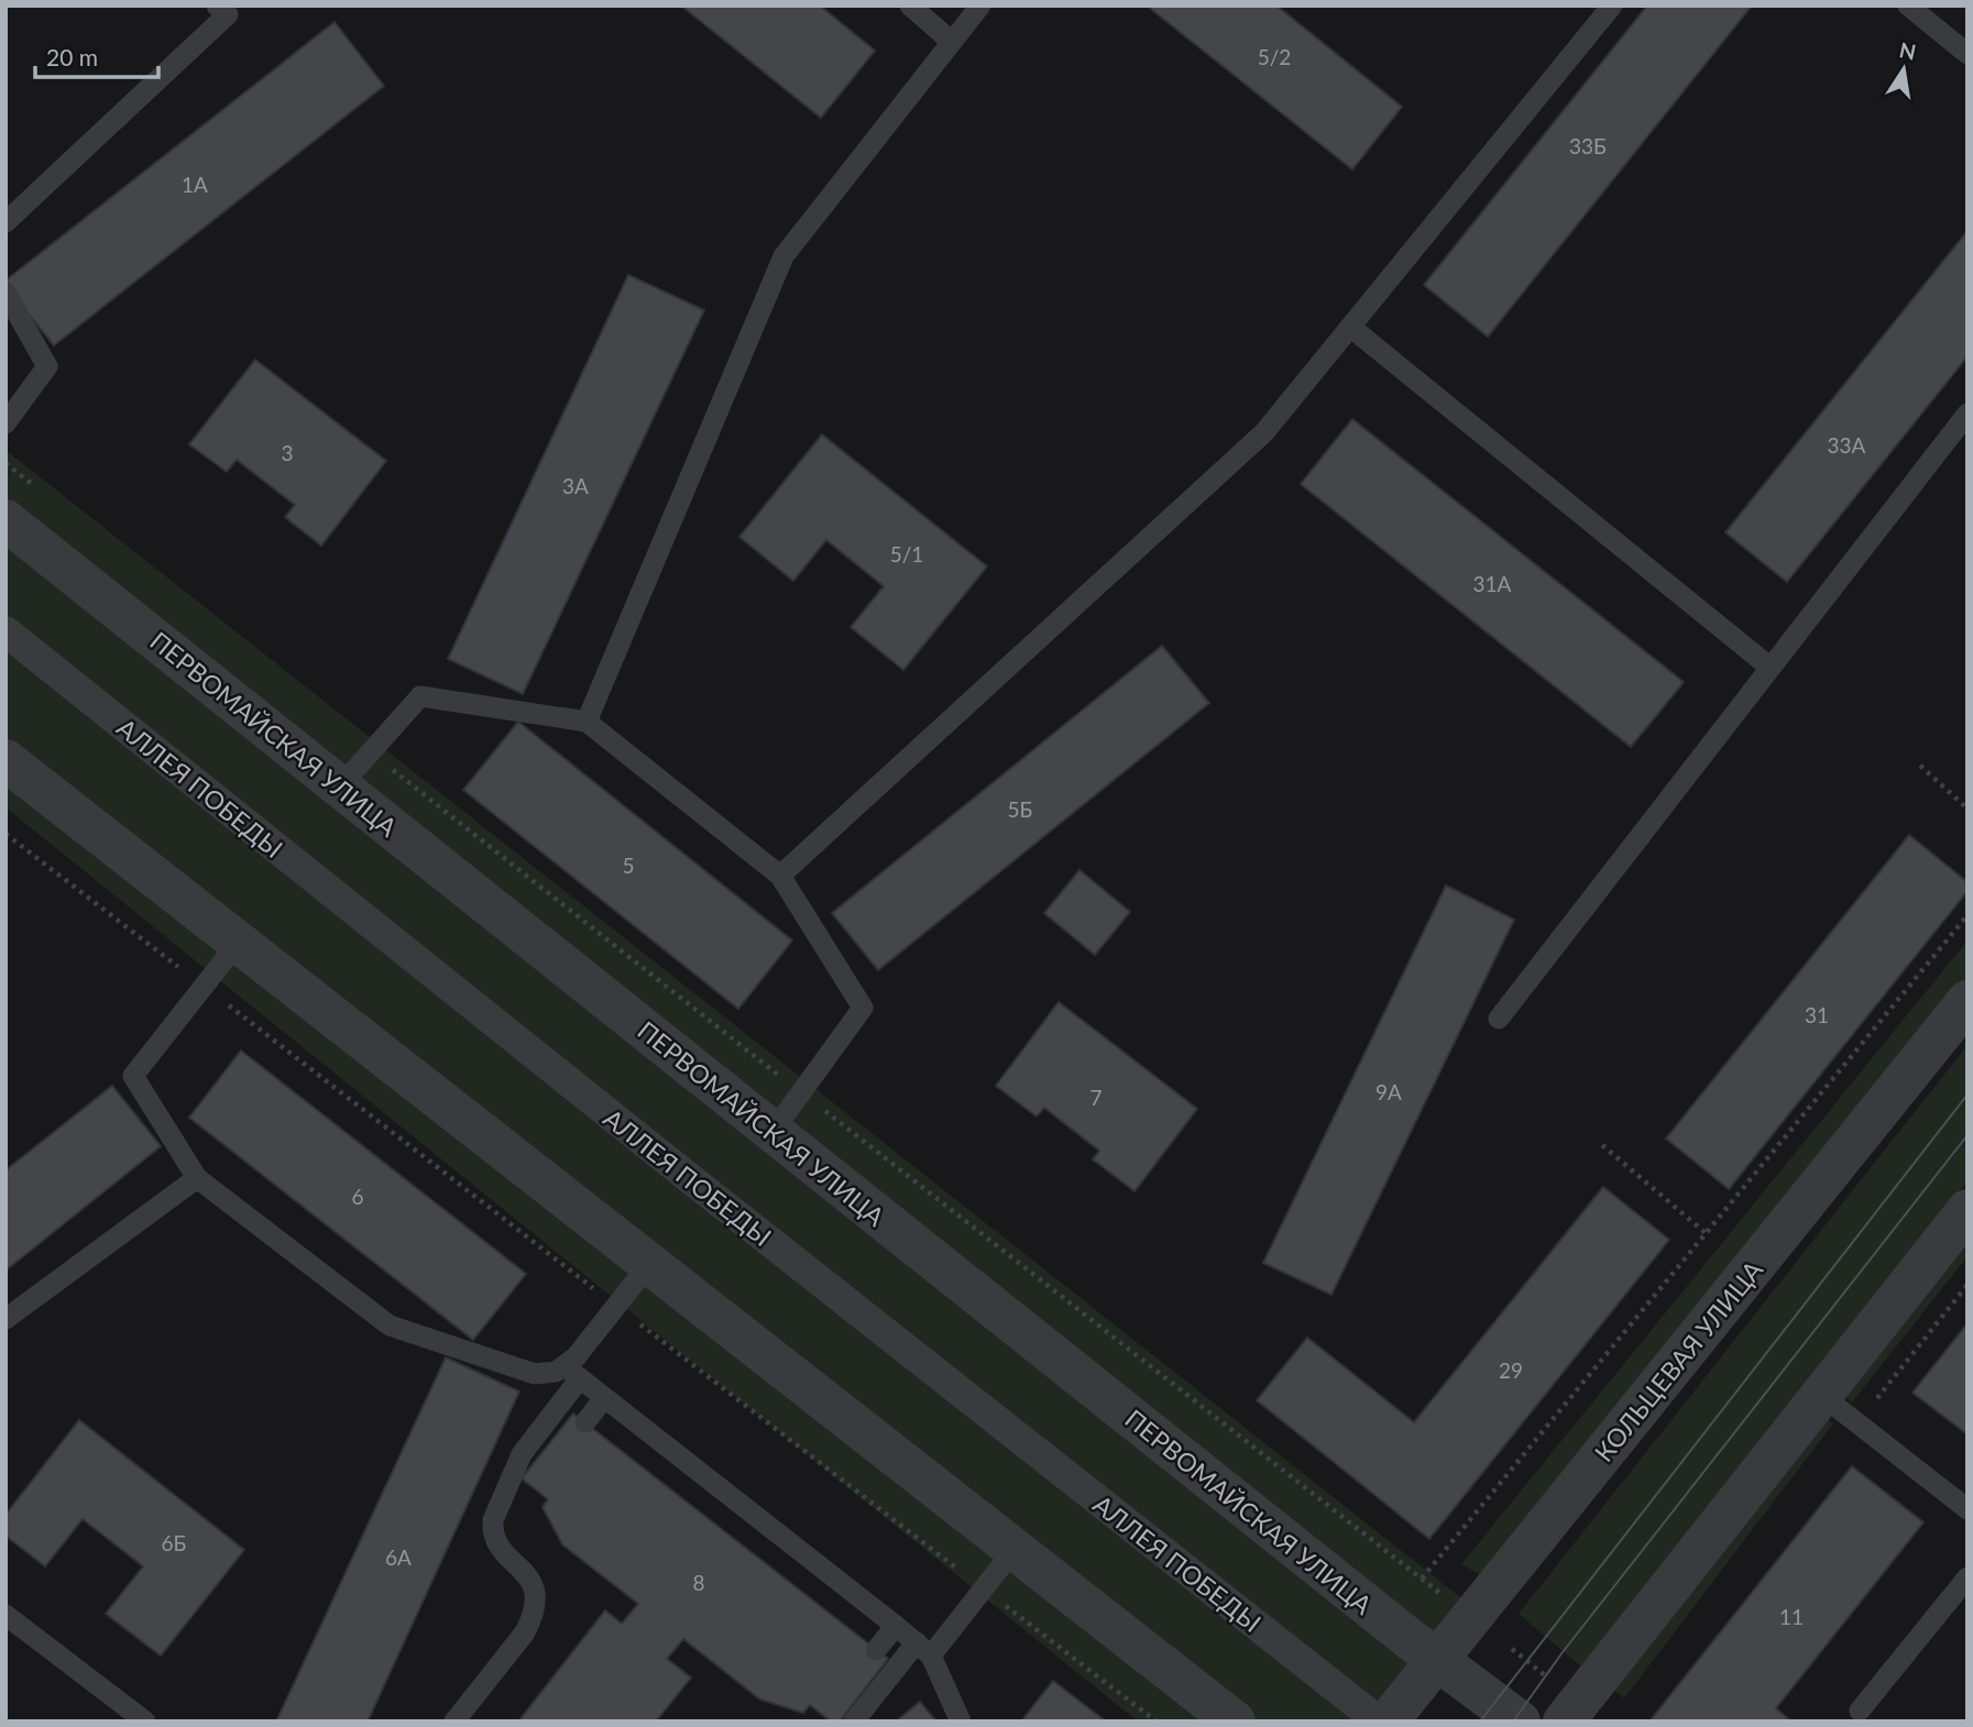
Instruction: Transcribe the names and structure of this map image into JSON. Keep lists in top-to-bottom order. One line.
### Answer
{"streets":{"street":["ПЕРВОМАЙСКАЯ УЛИЦА","АЛЛЕЯ ПОБЕДЫ","КОЛЬЦЕВАЯ УЛИЦА"]},"crossings":[["ПЕРВОМАЙСКАЯ УЛИЦА","КОЛЬЦЕВАЯ УЛИЦА"],["АЛЛЕЯ ПОБЕДЫ","КОЛЬЦЕВАЯ УЛИЦА"]],"house_numbers":["5/2","33Б","1А","33А","3","3А","5/1","31А","5Б","5","31","9А","7","6","29","6Б","6А","8","11"],"scale_bar":"20 m","north":"top"}
